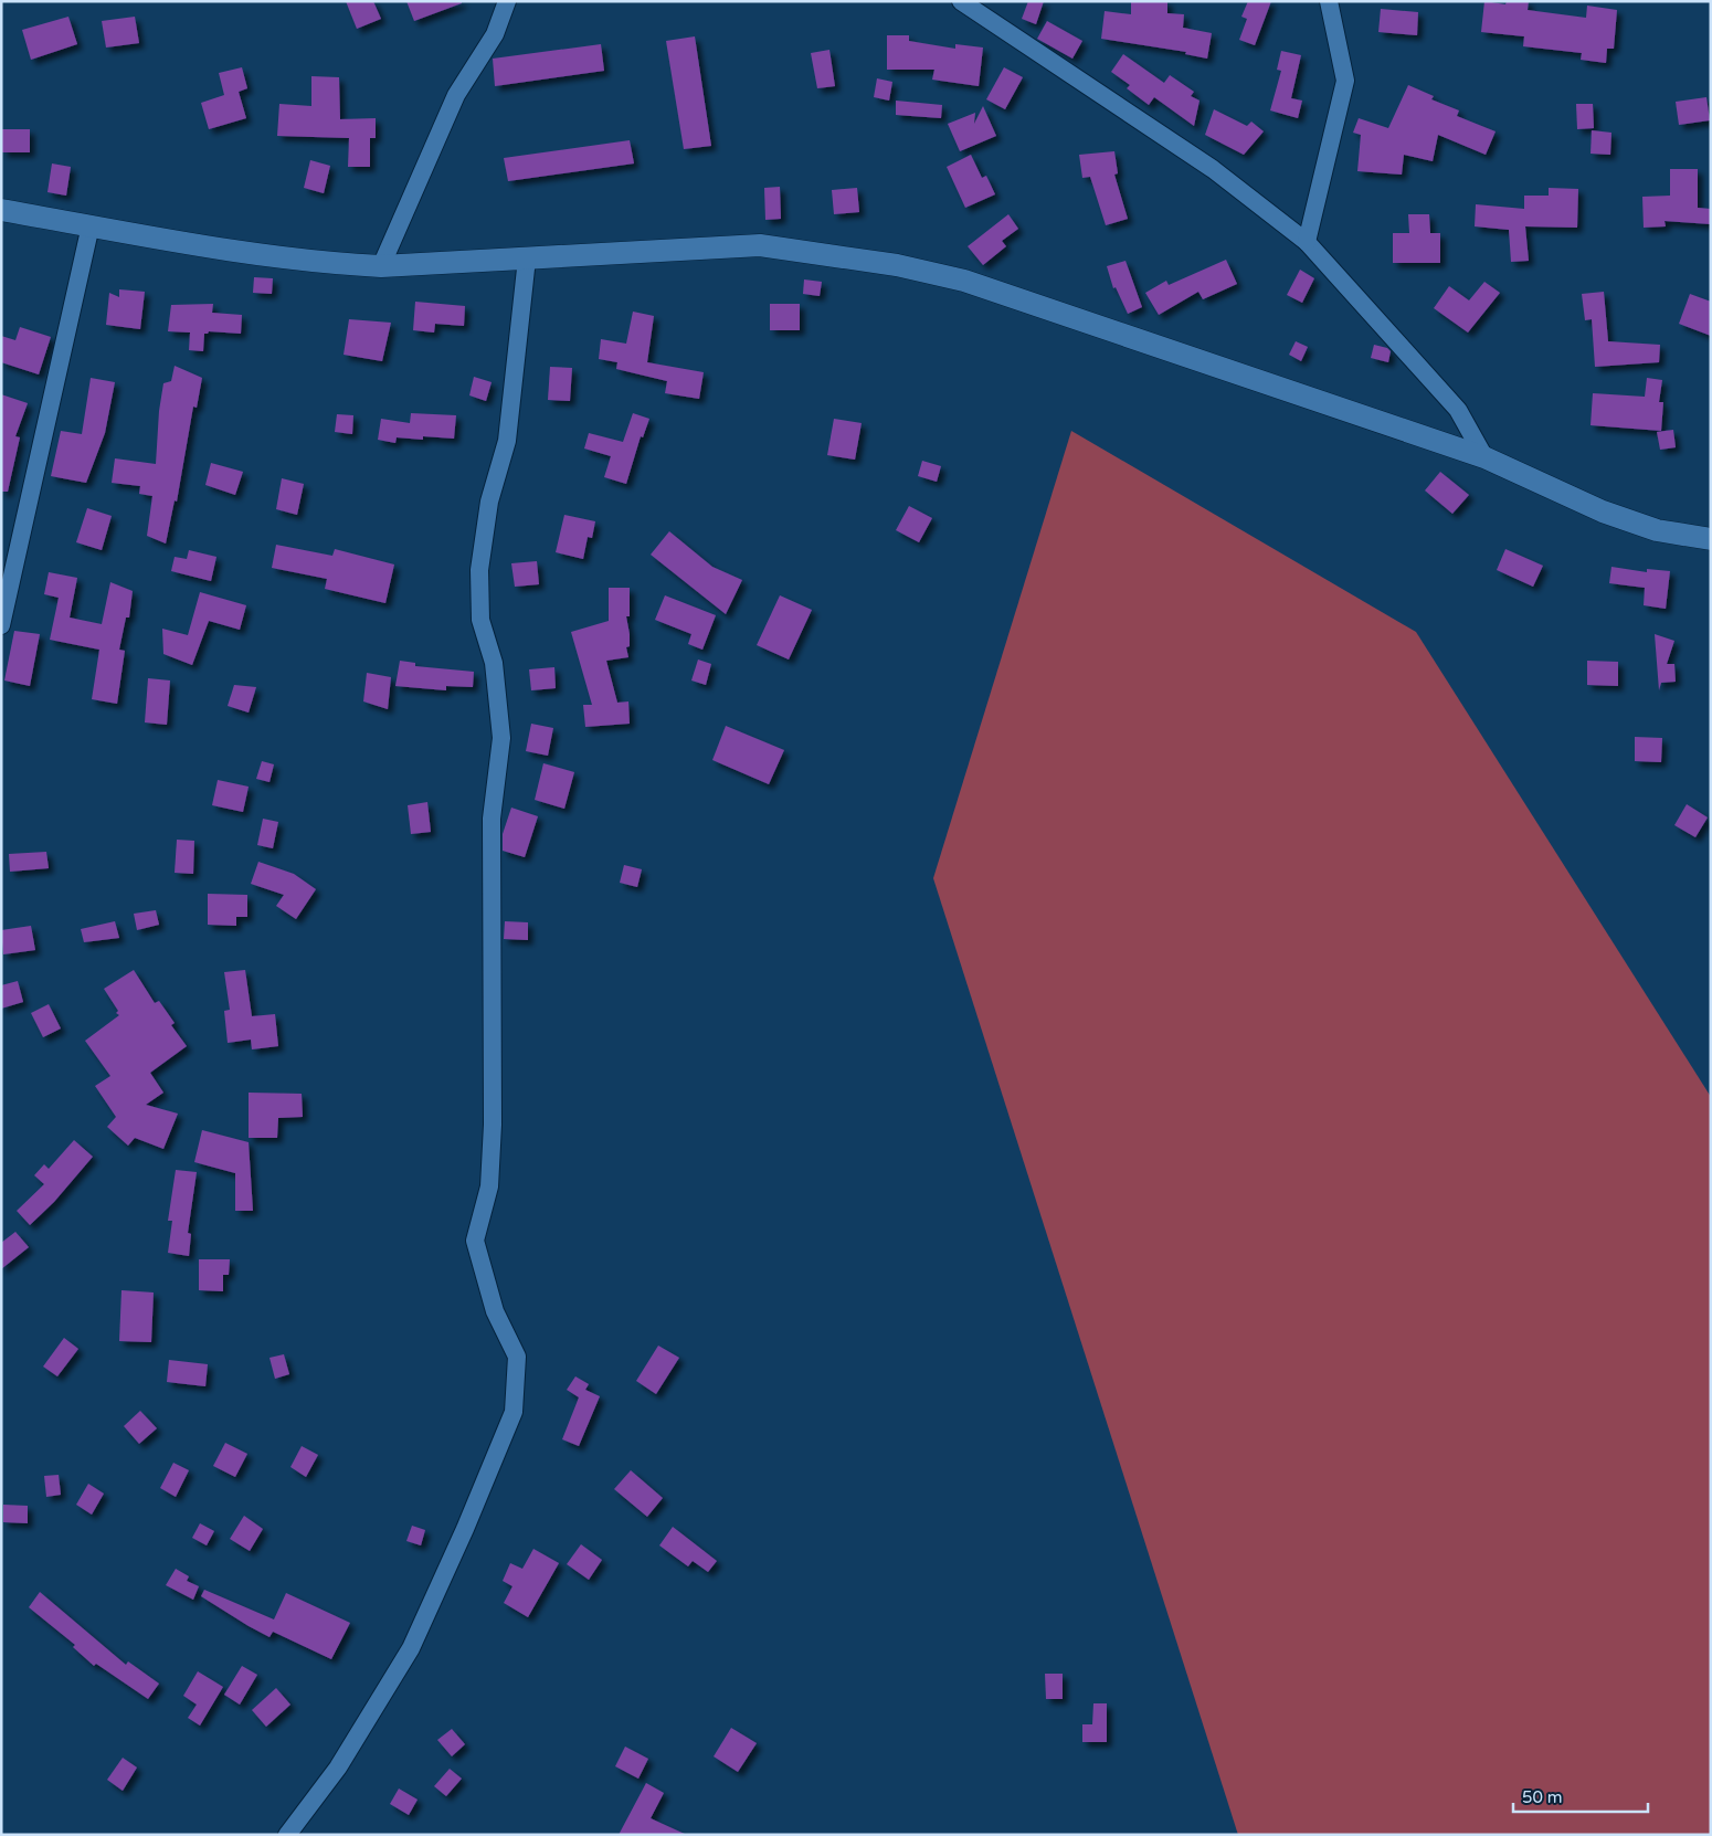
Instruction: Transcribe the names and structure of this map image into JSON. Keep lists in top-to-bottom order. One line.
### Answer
{"scale_bar":"50 m"}
